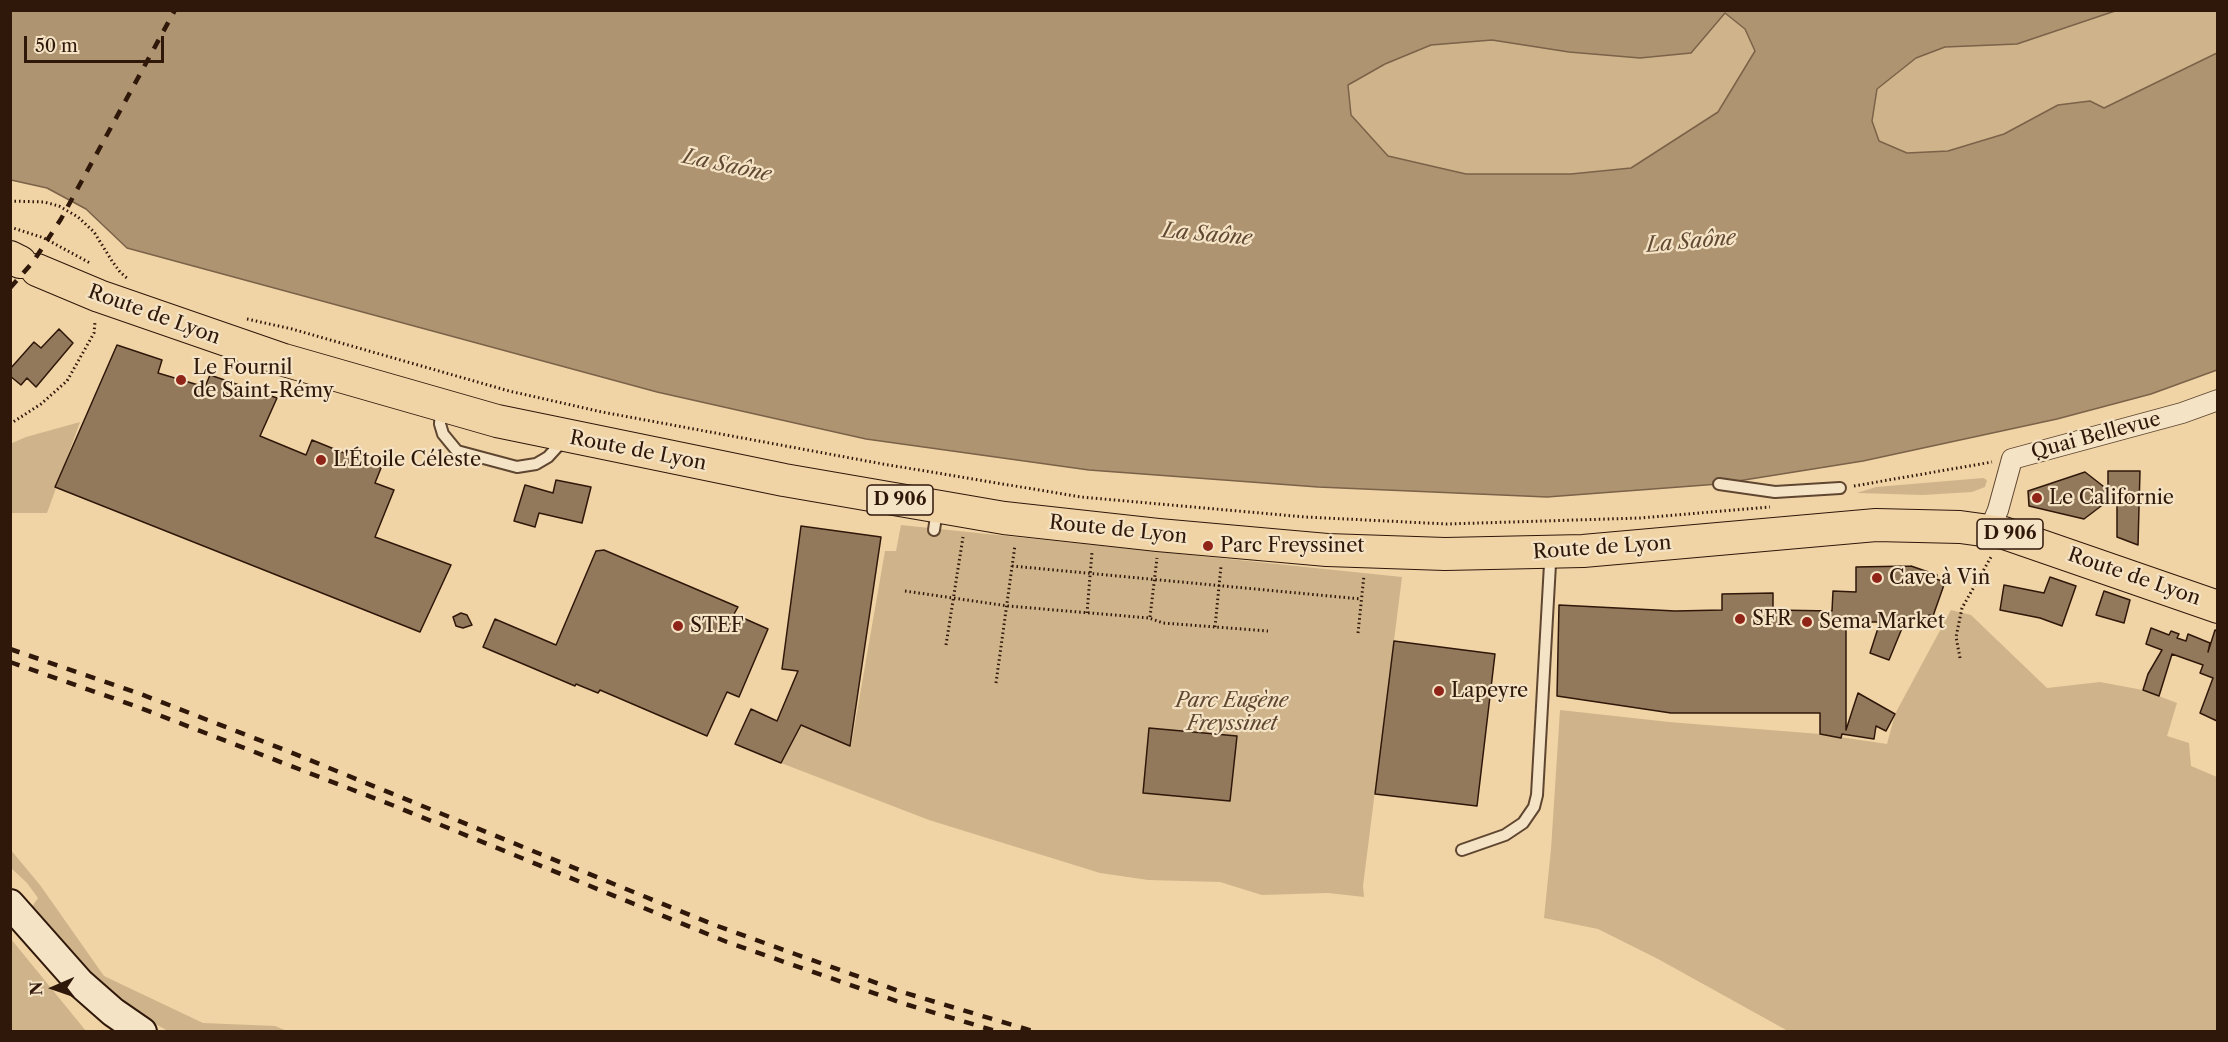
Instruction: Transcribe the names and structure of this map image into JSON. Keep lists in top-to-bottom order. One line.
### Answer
{"streets":{"main road":["Route de Lyon","D 906"],"street":["Quai Bellevue"]},"crossings":[["Route de Lyon","Quai Bellevue"]],"water":["La Saône"],"parks":["Parc Eugène Freyssinet"],"places":["Le Fournil de Saint-Rémy","L'Étoile Céleste","Le Californie","Parc Freyssinet","Cave à Vin","SFR","Sema Market","STEF","Lapeyre"],"scale_bar":"50 m","north":"left"}
